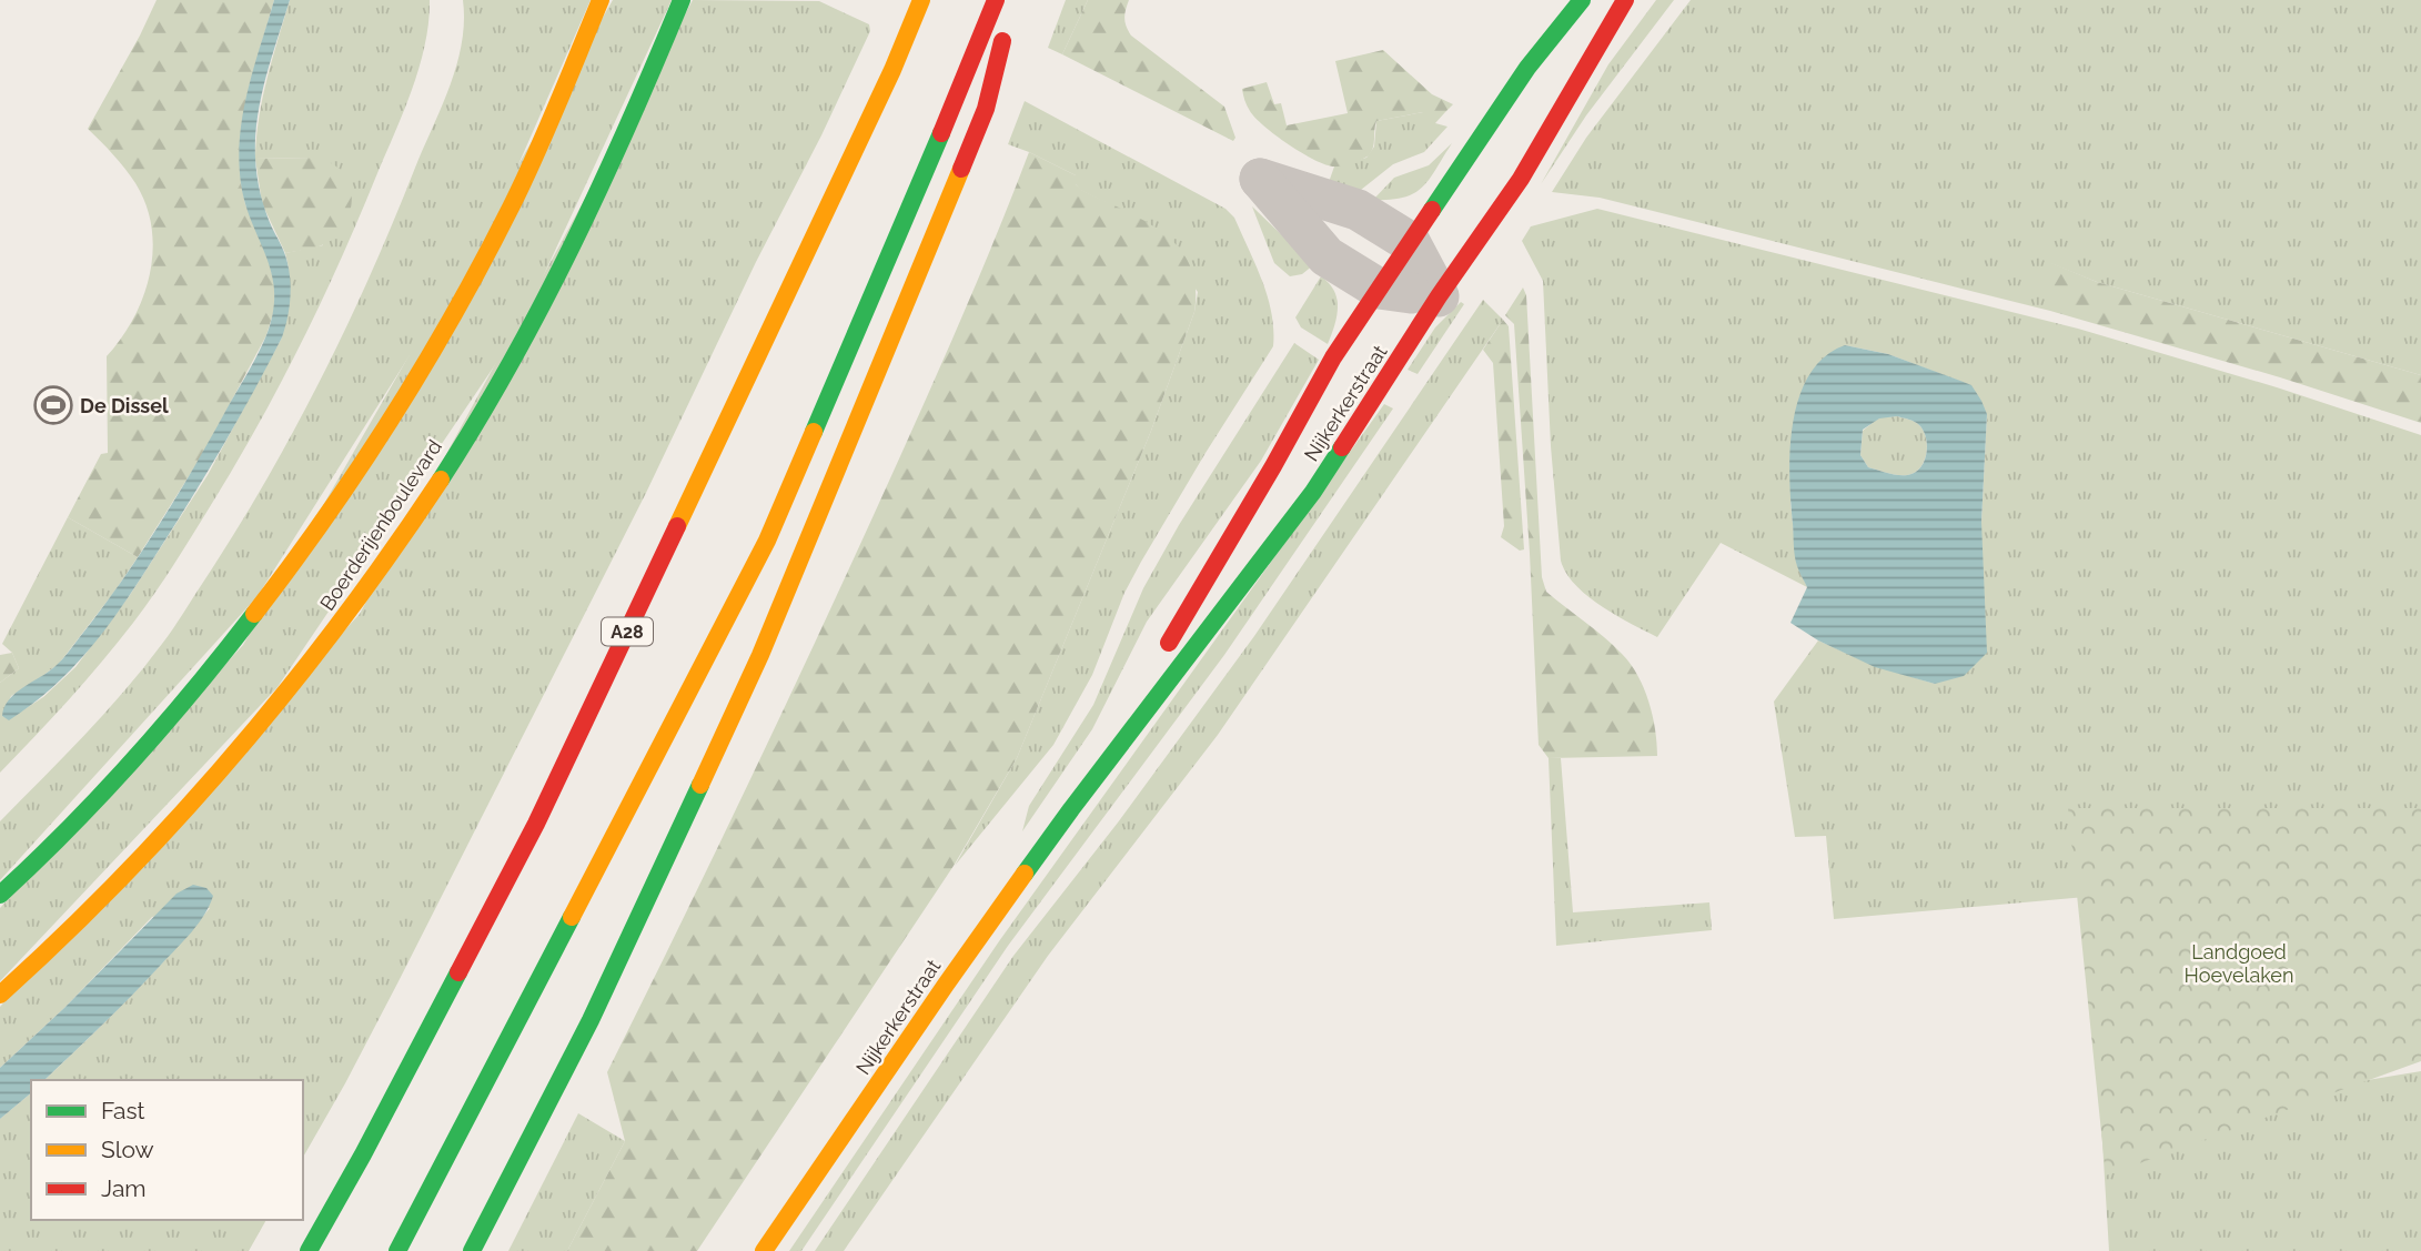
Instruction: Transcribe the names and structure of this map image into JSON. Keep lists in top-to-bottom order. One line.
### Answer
{"streets":{"main road":["Nijkerkerstraat","Boerderijenboulevard","A28"]},"parks":["Landgoed Hoevelaken"],"places":{"sports":["De Dissel"]},"legend":["Fast","Slow","Jam"]}
